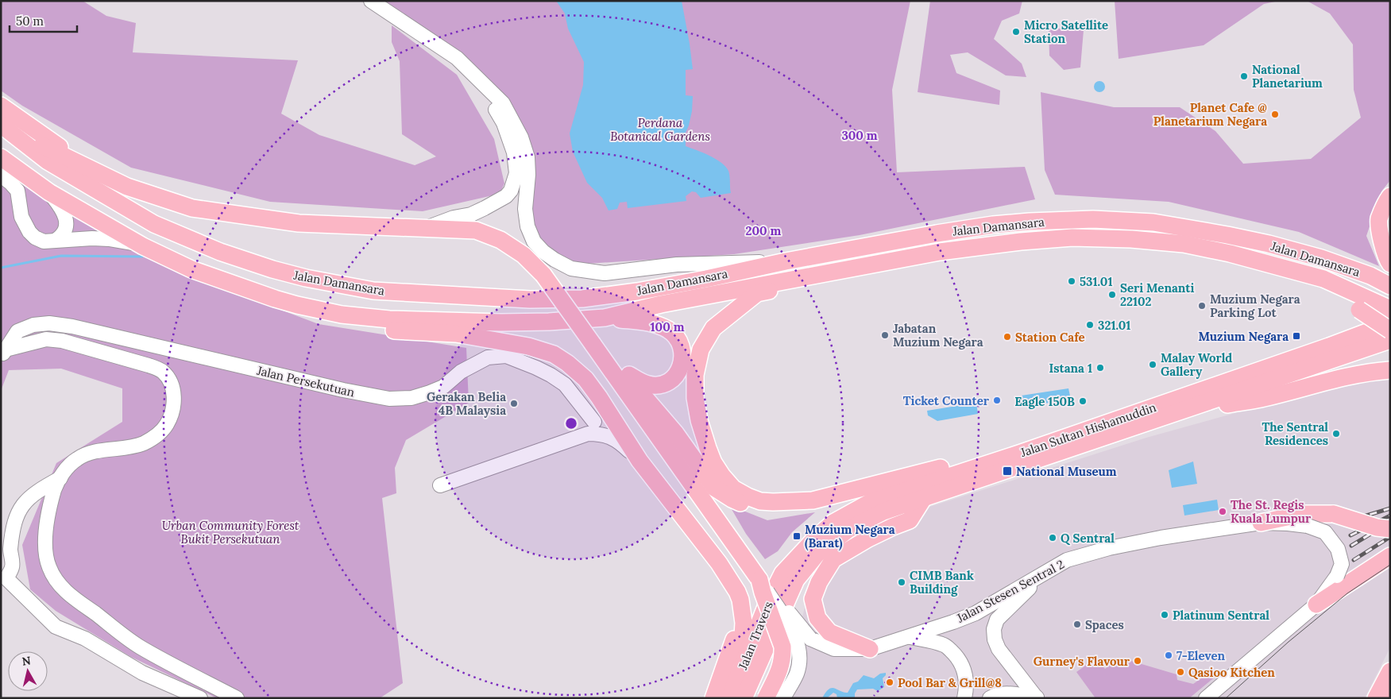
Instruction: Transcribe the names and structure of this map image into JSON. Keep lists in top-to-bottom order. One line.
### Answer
{"streets":{"main road":["Jalan Damansara","Jalan Sultan Hishamuddin","Jalan Travers"],"street":["Jalan Persekutuan","Jalan Stesen Sentral 2"]},"crossings":[["Jalan Sultan Hishamuddin","Jalan Travers"]],"parks":["Perdana Botanical Gardens","Urban Community Forest Bukit Persekutuan"],"places":{"other":["Micro Satellite Station","National Planetarium","Planet Cafe @ Planetarium Negara","531.01","Seri Menanti 22102","Muzium Negara Parking Lot","321.01","Jabatan Muzium Negara","Station Cafe","Malay World Gallery","Istana 1","Ticket Counter","Eagle 150B","Gerakan Belia 4B Malaysia","The Sentral Residences","The St. Regis Kuala Lumpur","Q Sentral","CIMB Bank Building","Platinum Sentral","Spaces","7-Eleven","Gurney's Flavour","Qasioo Kitchen","Pool Bar & Grill@8"],"transit":["Muzium Negara","National Museum","Muzium Negara (Barat)"]},"scale_bar":"50 m","north":"top","rings":["300 m","200 m","100 m"]}
